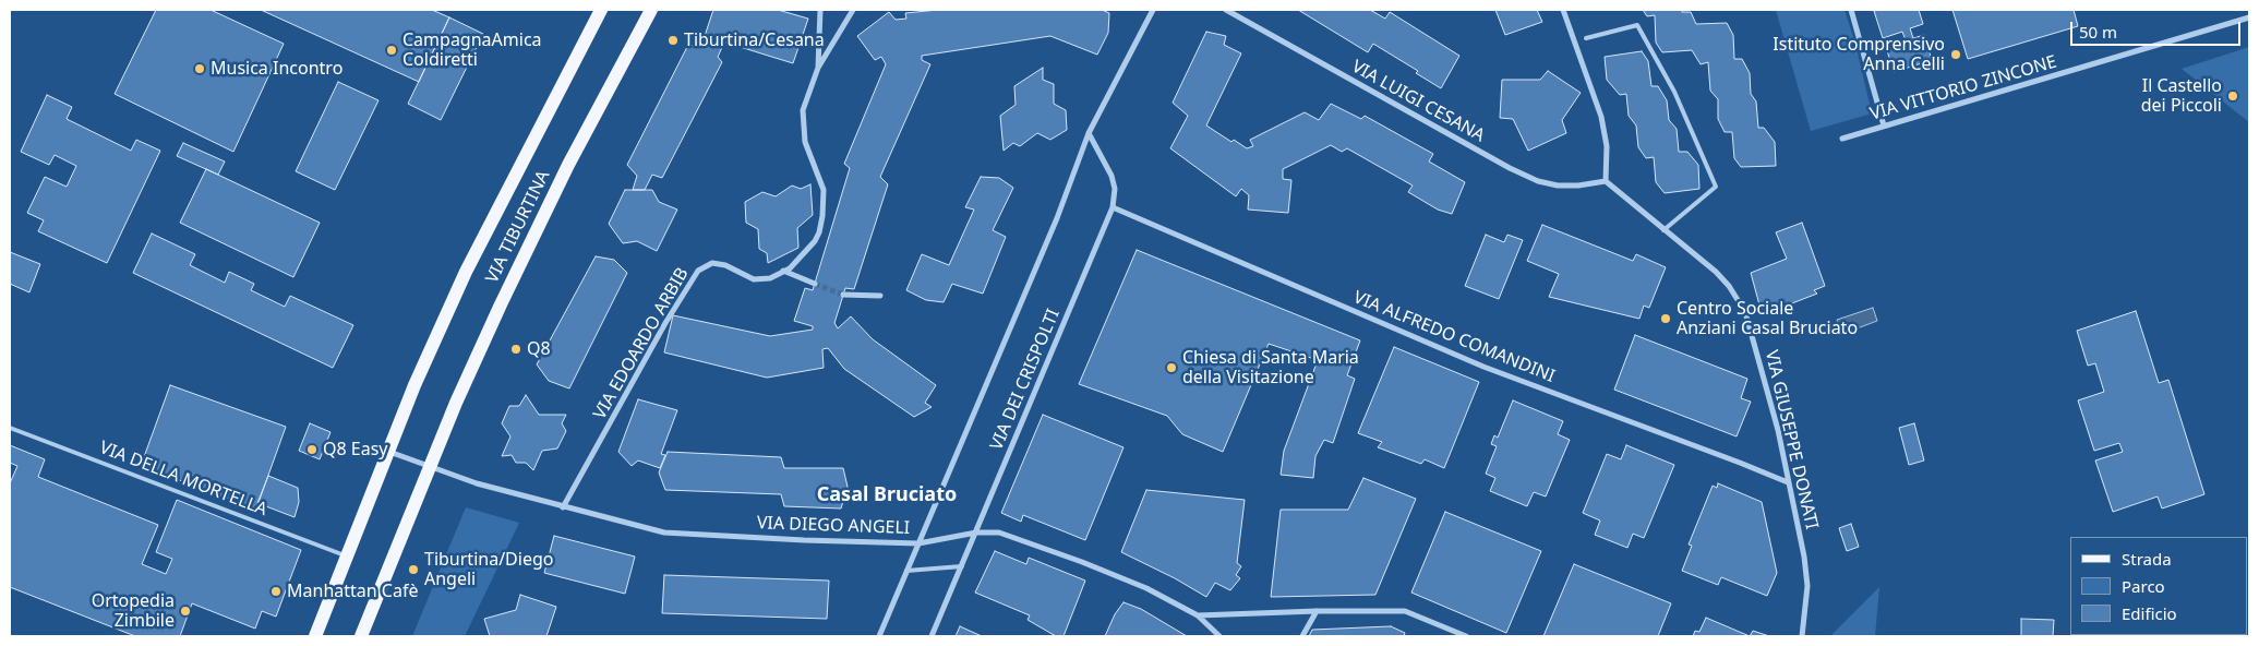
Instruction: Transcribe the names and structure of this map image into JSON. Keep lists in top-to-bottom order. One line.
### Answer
{"streets":{"main road":["VIA TIBURTINA"],"street":["VIA VITTORIO ZINCONE","VIA LUIGI CESANA","VIA ALFREDO COMANDINI","VIA EDOARDO ARBIB","VIA DEI CRISPOLTI","VIA GIUSEPPE DONATI","VIA DIEGO ANGELI"],"lane":["VIA DELLA MORTELLA"]},"crossings":[["VIA LUIGI CESANA","VIA GIUSEPPE DONATI"],["VIA TIBURTINA","VIA DELLA MORTELLA"],["VIA TIBURTINA","VIA DIEGO ANGELI"],["VIA ALFREDO COMANDINI","VIA DEI CRISPOLTI"],["VIA ALFREDO COMANDINI","VIA GIUSEPPE DONATI"],["VIA EDOARDO ARBIB","VIA DIEGO ANGELI"],["VIA DEI CRISPOLTI","VIA DIEGO ANGELI"]],"districts":["Casal Bruciato"],"places":["Tiburtina/Cesana","CampagnaAmica Coldiretti","Istituto Comprensivo Anna Celli","Musica Incontro","Il Castello dei Piccoli","Centro Sociale Anziani Casal Bruciato","Q8","Chiesa di Santa Maria della Visitazione","Q8 Easy","Tiburtina/Diego Angeli","Manhattan Cafè","Ortopedia Zimbile"],"legend":["Strada","Parco","Edificio"],"scale_bar":"50 m"}
